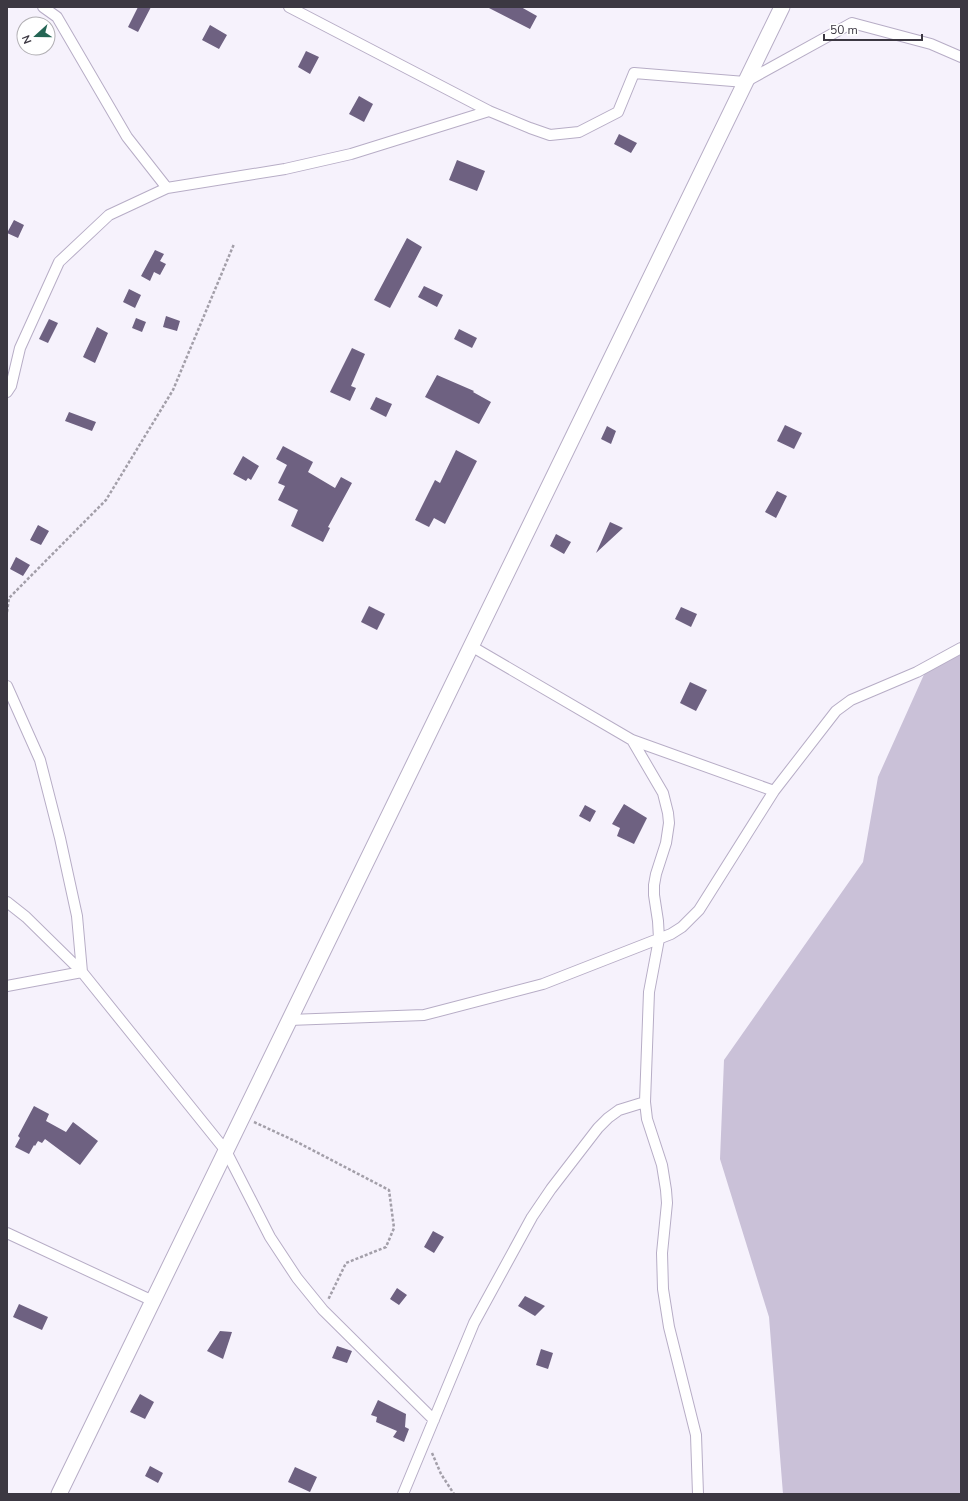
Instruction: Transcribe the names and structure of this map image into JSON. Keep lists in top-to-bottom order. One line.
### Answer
{"scale_bar":"50 m","north":"left"}
